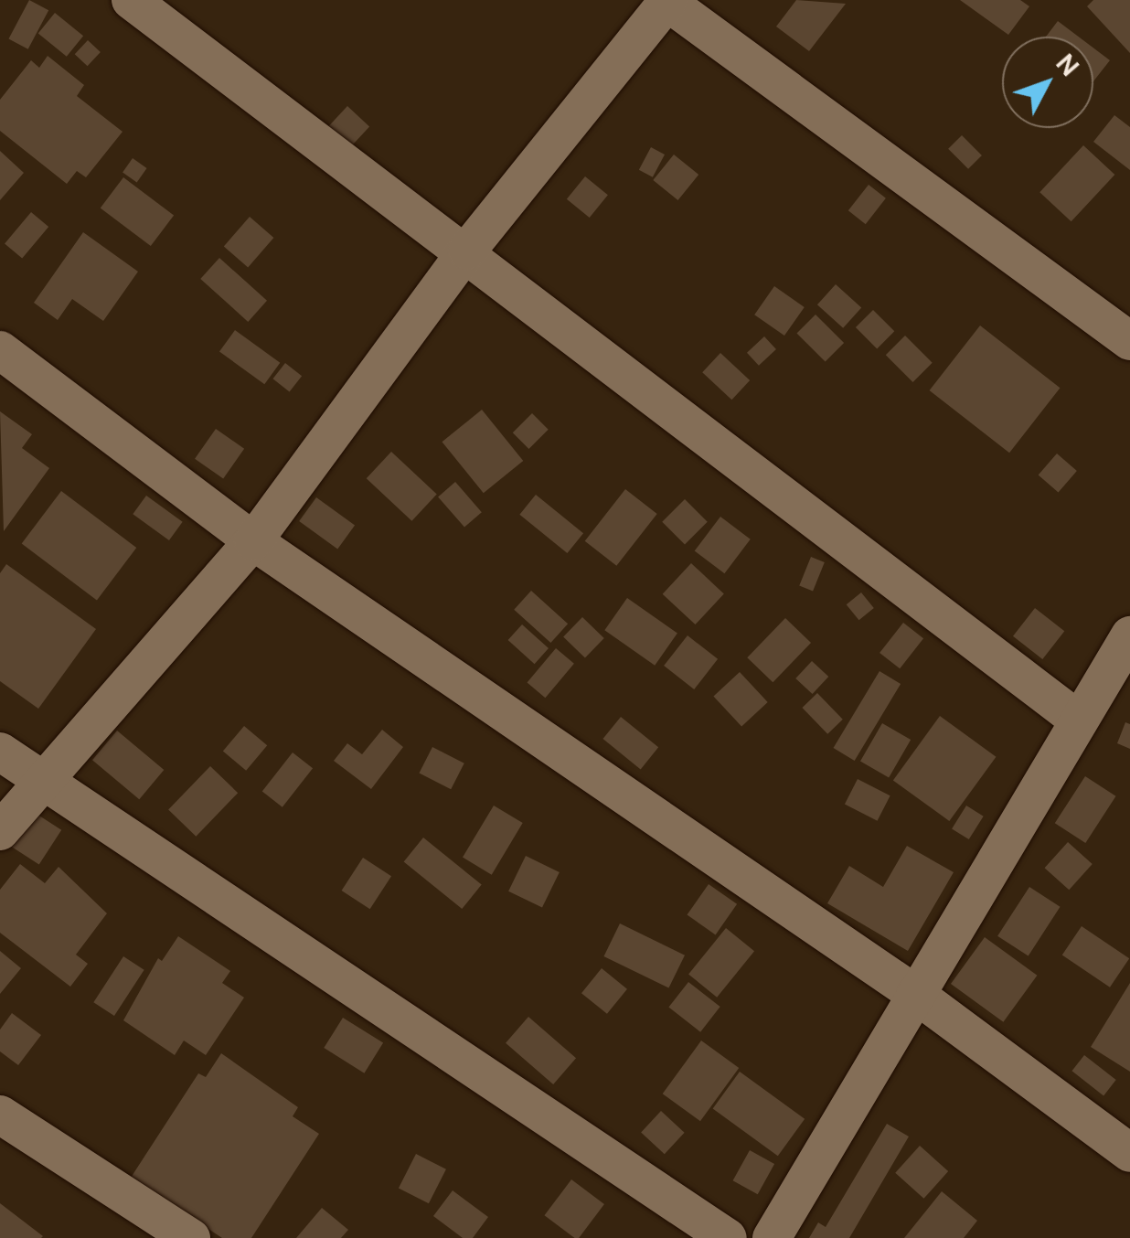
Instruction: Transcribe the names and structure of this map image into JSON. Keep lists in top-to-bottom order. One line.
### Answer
{"north":"top right"}
